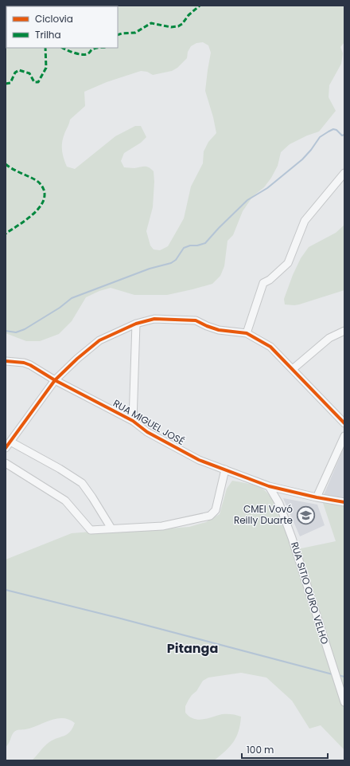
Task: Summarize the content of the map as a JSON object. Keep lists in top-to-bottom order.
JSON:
{
  "streets": {
    "street": ["RUA MIGUEL JOSÉ", "RUA SITIO OURO VELHO"]
  },
  "crossings": [
    ["RUA MIGUEL JOSÉ", "RUA SITIO OURO VELHO"]
  ],
  "districts": ["Pitanga"],
  "places": {
    "school or university": ["CMEI Vovó Reilly Duarte"]
  },
  "legend": ["Ciclovia", "Trilha"],
  "scale_bar": "100 m"
}
